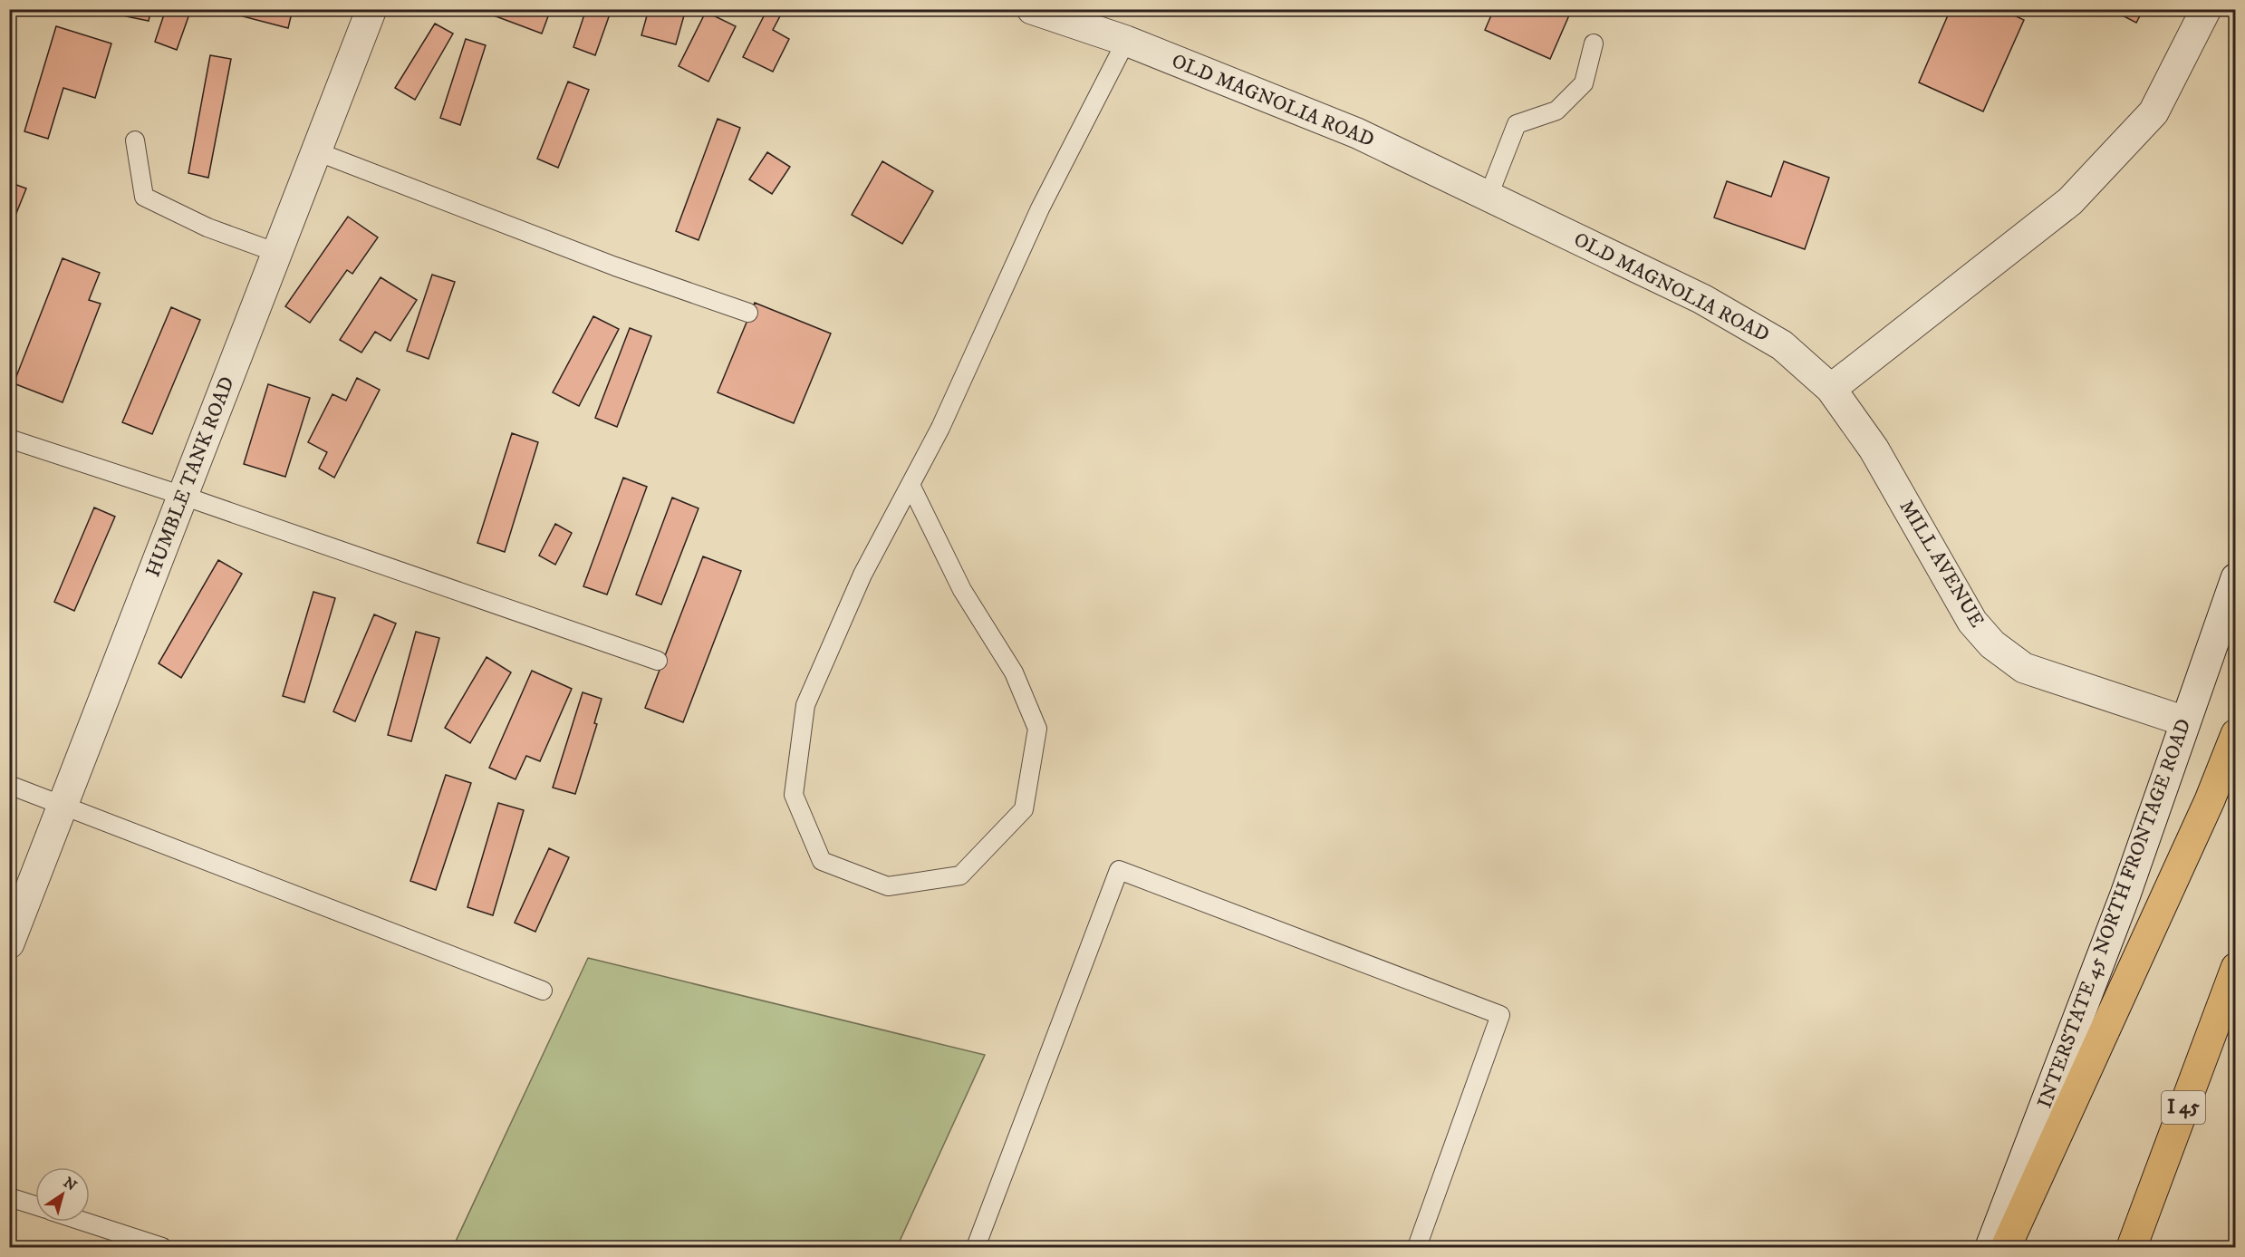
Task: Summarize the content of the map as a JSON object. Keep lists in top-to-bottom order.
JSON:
{
  "streets": {
    "highway": ["I 45"],
    "street": [
      "OLD MAGNOLIA ROAD",
      "HUMBLE TANK ROAD",
      "MILL AVENUE",
      "INTERSTATE 45 NORTH FRONTAGE ROAD"
    ]
  },
  "crossings": [
    ["OLD MAGNOLIA ROAD", "MILL AVENUE"],
    ["MILL AVENUE", "INTERSTATE 45 NORTH FRONTAGE ROAD"]
  ],
  "north": "top right"
}
